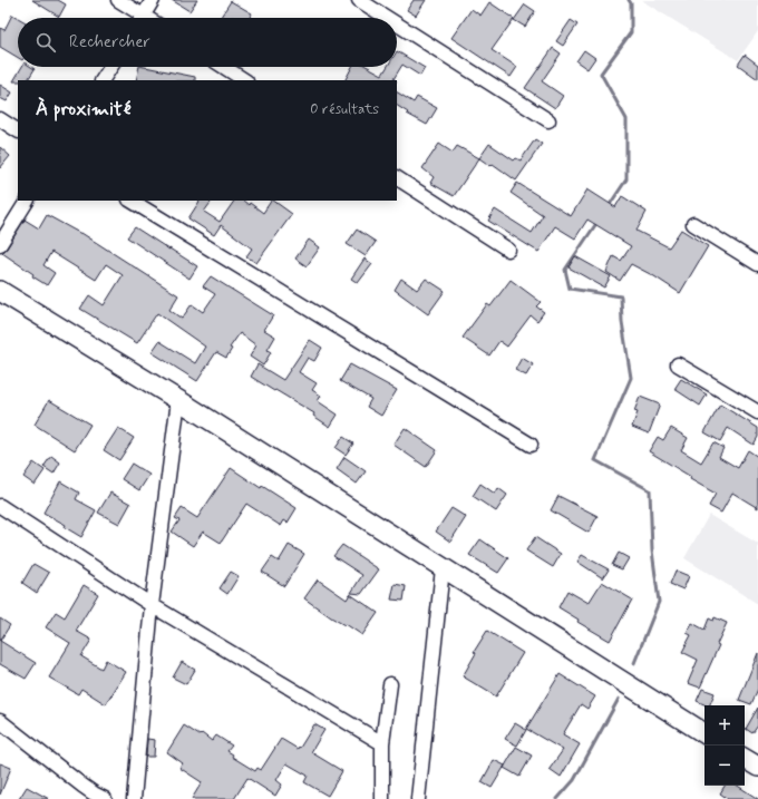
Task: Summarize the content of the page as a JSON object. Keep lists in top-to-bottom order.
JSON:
{
  "page": {
    "search": "Rechercher",
    "heading": ["À proximité", "0 résultats"],
    "map_buttons": ["+", "−"]
  }
}
